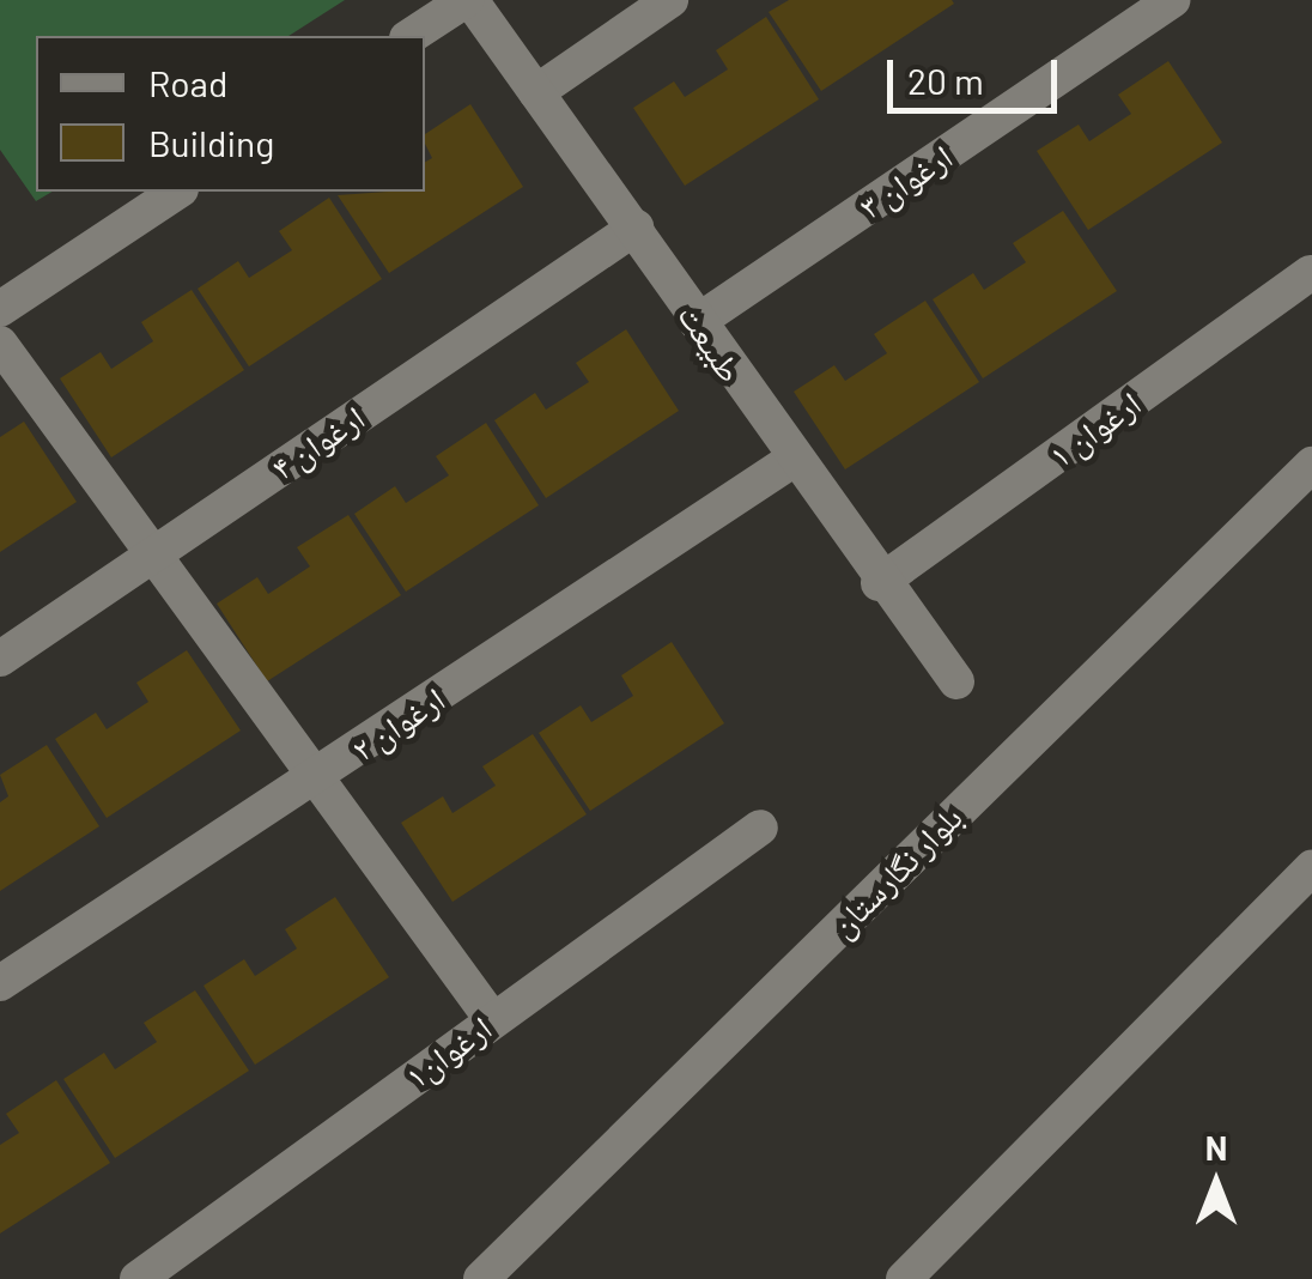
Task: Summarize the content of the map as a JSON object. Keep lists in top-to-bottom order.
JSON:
{
  "streets": {
    "street": [
      "ارغوان ۳",
      "طبیعت",
      "ارغوان ۱",
      "ارغوان ۴",
      "ارغوان ۲",
      "بلوار نگارستان",
      "ارغوان۱"
    ]
  },
  "crossings": [
    ["ارغوان ۳", "طبیعت"],
    ["طبیعت", "ارغوان ۱"],
    ["طبیعت", "ارغوان ۴"],
    ["طبیعت", "ارغوان ۲"]
  ],
  "legend": ["Road", "Building"],
  "scale_bar": "20 m",
  "north": "top"
}
